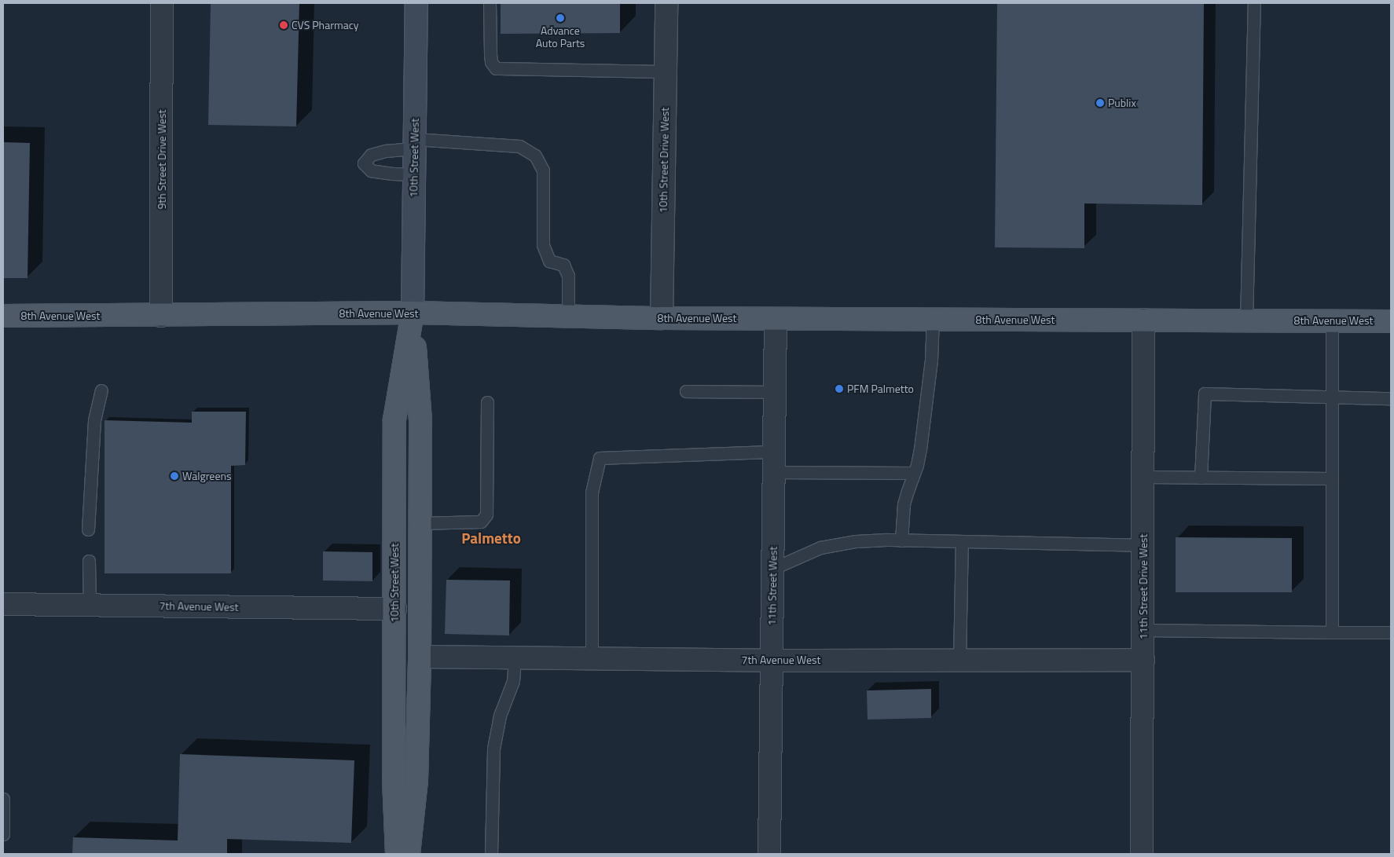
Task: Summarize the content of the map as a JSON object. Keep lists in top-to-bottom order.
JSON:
{
  "streets": {
    "main road": ["10th Street West", "8th Avenue West"],
    "street": [
      "9th Street Drive West",
      "10th Street Drive West",
      "11th Street West",
      "11th Street Drive West",
      "7th Avenue West"
    ]
  },
  "crossings": [
    ["10th Street West", "8th Avenue West"],
    ["10th Street West", "7th Avenue West"],
    ["9th Street Drive West", "8th Avenue West"],
    ["10th Street Drive West", "8th Avenue West"],
    ["8th Avenue West", "11th Street West"],
    ["8th Avenue West", "11th Street Drive West"],
    ["11th Street West", "7th Avenue West"],
    ["11th Street Drive West", "7th Avenue West"]
  ],
  "districts": ["Palmetto"],
  "places": [
    "Advance Auto Parts",
    "CVS Pharmacy",
    "Publix",
    "PFM Palmetto",
    "Walgreens"
  ]
}
